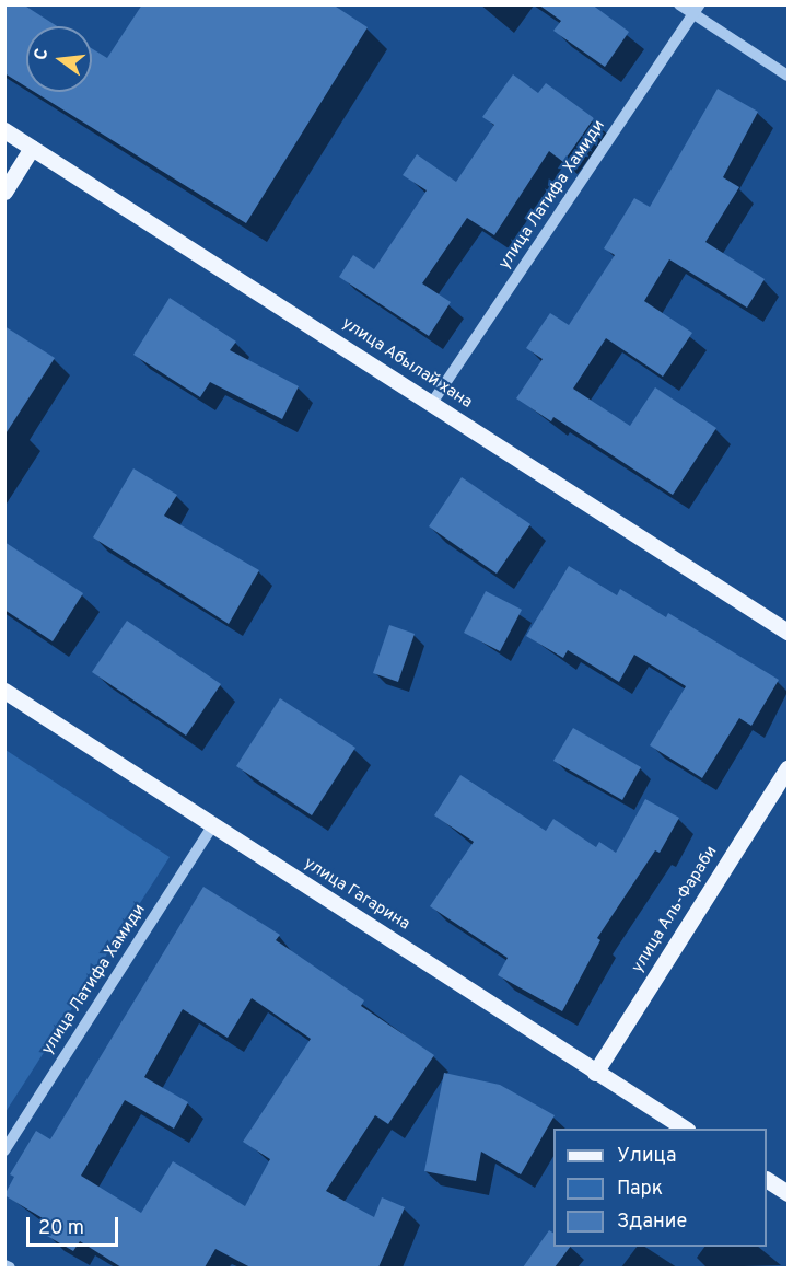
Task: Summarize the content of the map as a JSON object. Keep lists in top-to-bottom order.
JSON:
{
  "streets": {
    "main road": ["улица Абылай хана", "улица Гагарина", "улица Аль-Фараби"],
    "street": ["улица Латифа Хамиди"]
  },
  "crossings": [
    ["улица Латифа Хамиди", "улица Абылай хана"],
    ["улица Латифа Хамиди", "улица Гагарина"],
    ["улица Гагарина", "улица Аль-Фараби"]
  ],
  "legend": ["Улица", "Парк", "Здание"],
  "scale_bar": "20 m",
  "north": "left"
}
